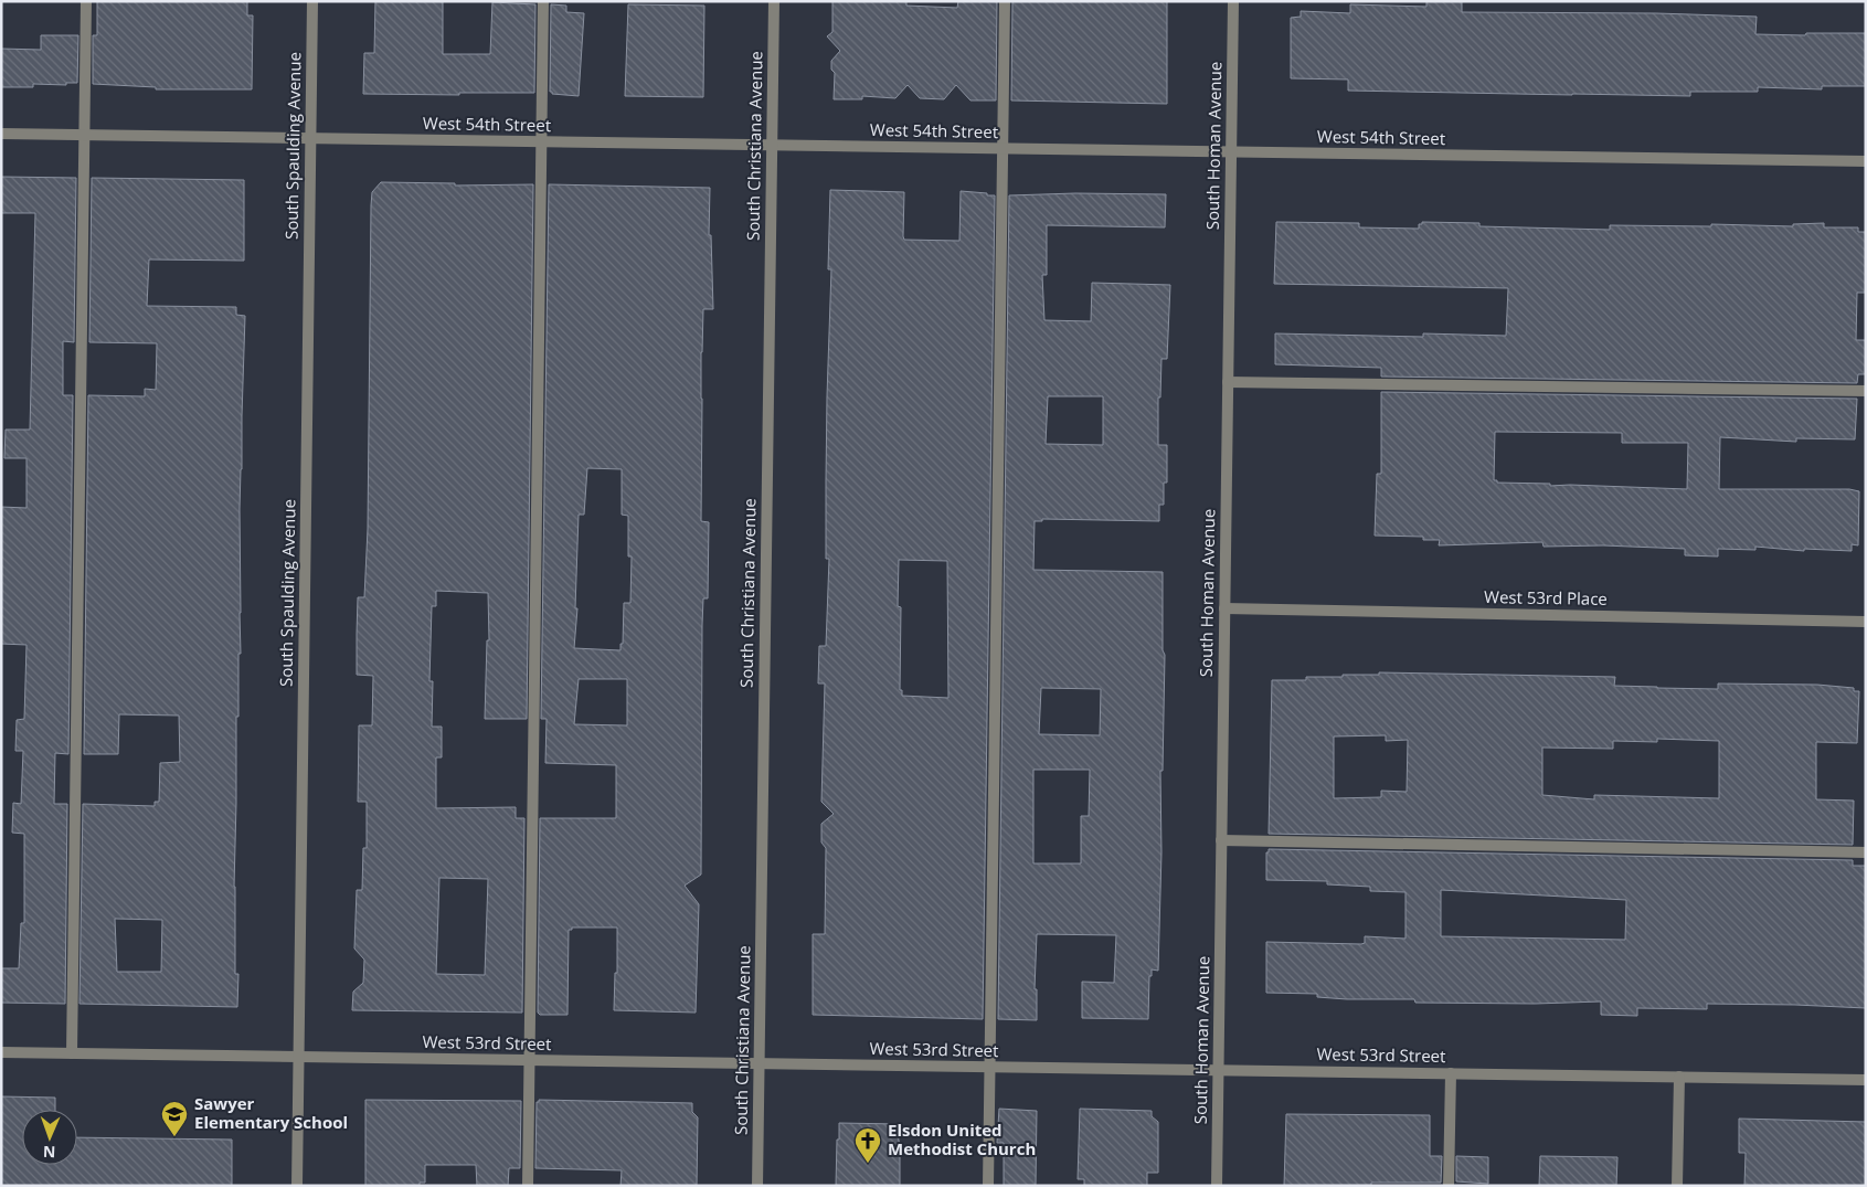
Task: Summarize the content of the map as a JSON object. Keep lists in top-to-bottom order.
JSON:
{
  "streets": {
    "street": [
      "West 54th Street",
      "South Spaulding Avenue",
      "South Christiana Avenue",
      "South Homan Avenue",
      "West 53rd Place",
      "West 53rd Street"
    ]
  },
  "crossings": [
    ["West 54th Street", "South Spaulding Avenue"],
    ["West 54th Street", "South Christiana Avenue"],
    ["West 54th Street", "South Homan Avenue"],
    ["South Spaulding Avenue", "West 53rd Street"],
    ["South Christiana Avenue", "West 53rd Street"],
    ["South Homan Avenue", "West 53rd Place"],
    ["South Homan Avenue", "West 53rd Street"]
  ],
  "places": {
    "school or university": ["Sawyer Elementary School"],
    "church": ["Elsdon United Methodist Church"]
  },
  "north": "bottom"
}
